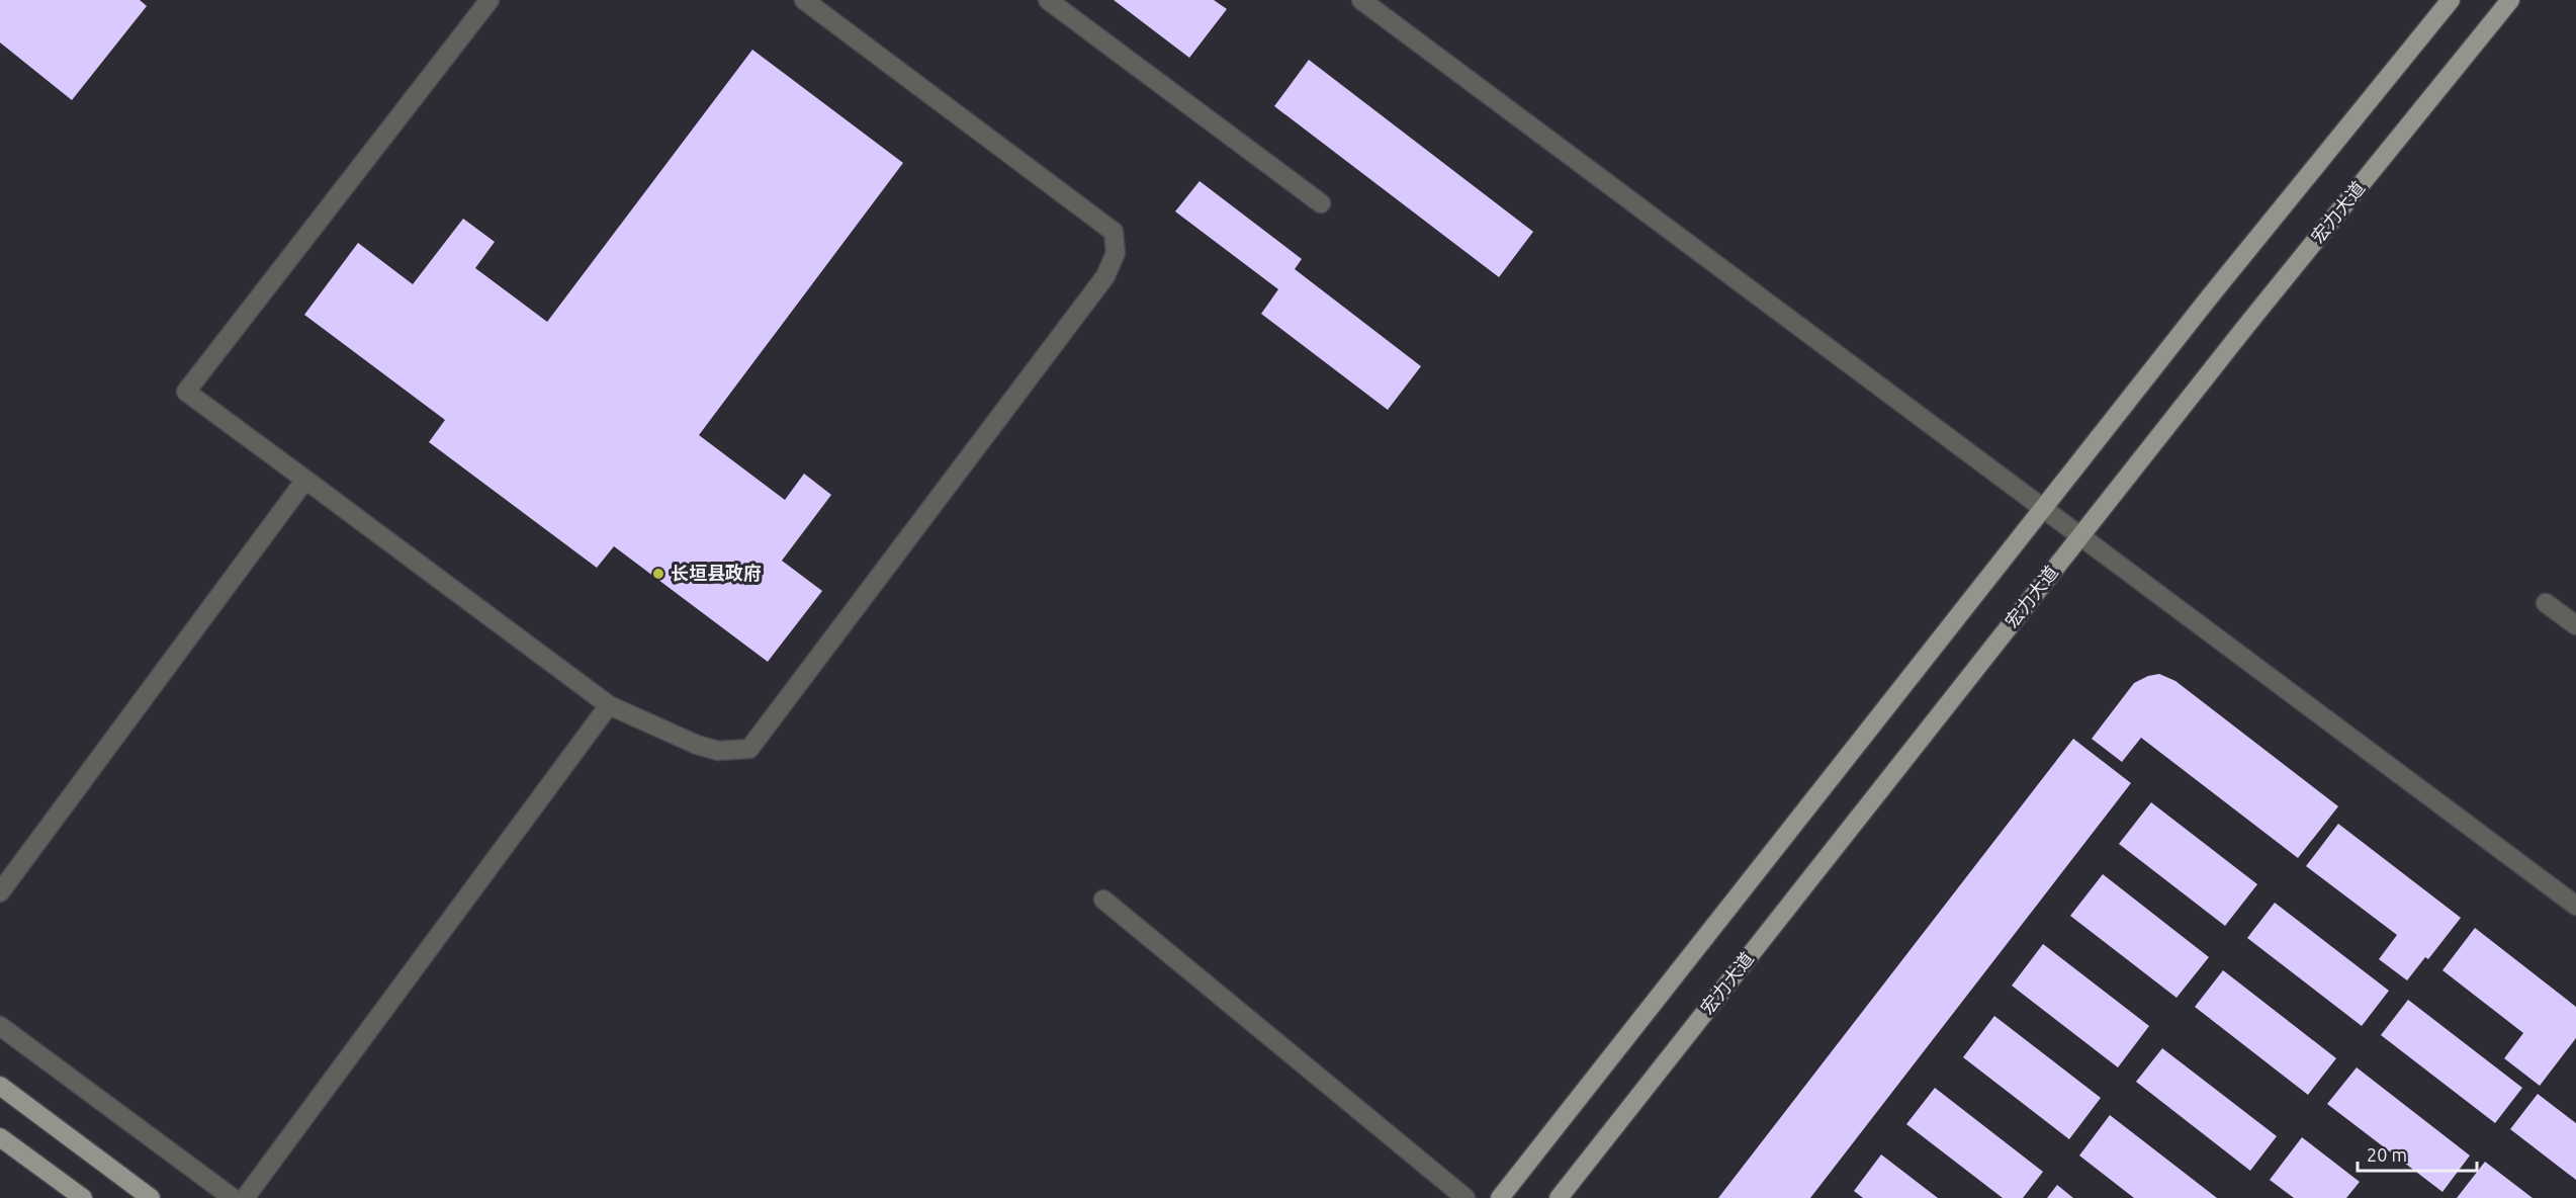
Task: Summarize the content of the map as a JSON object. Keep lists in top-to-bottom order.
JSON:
{
  "streets": {
    "main road": ["宏力大道"]
  },
  "places": ["长垣县政府"],
  "scale_bar": "20 m"
}
